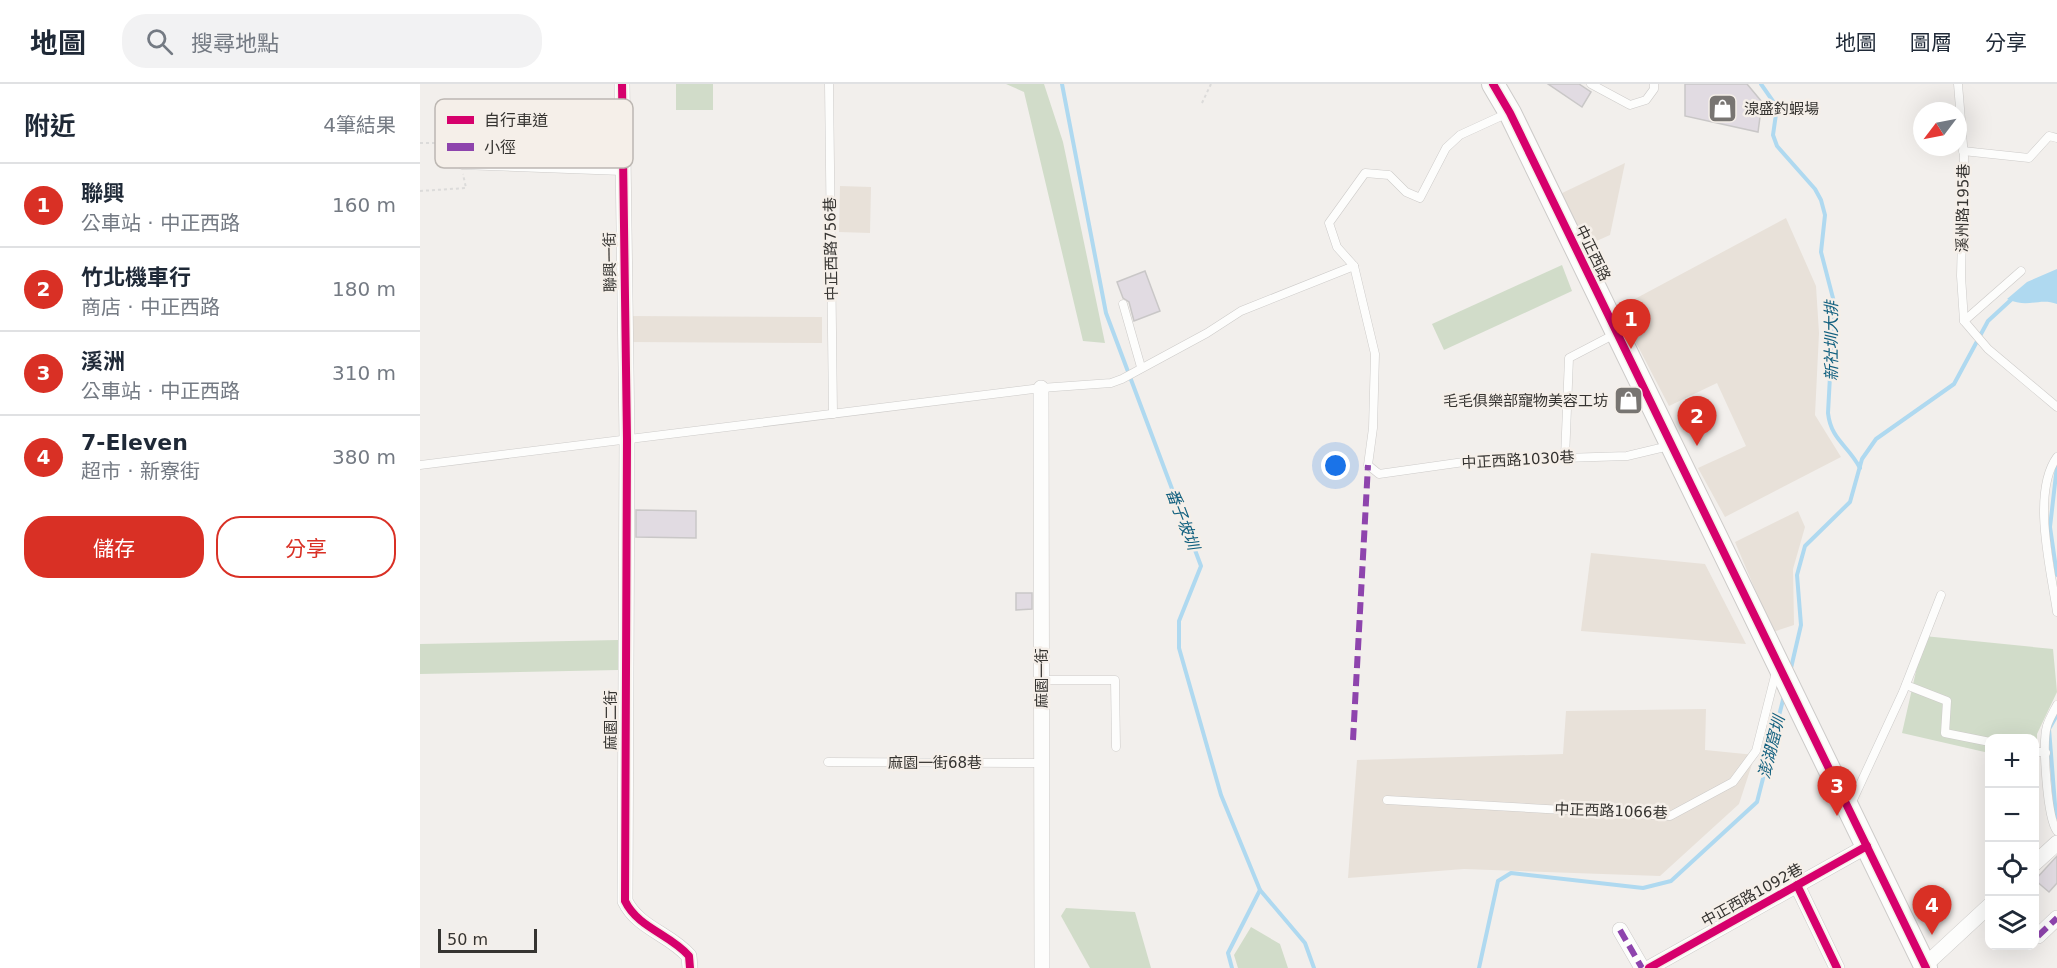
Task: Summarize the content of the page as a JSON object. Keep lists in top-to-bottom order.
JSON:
{
  "streets": {
    "main road": ["中正西路"],
    "street": [
      "聯興一街",
      "麻園一街",
      "麻園二街",
      "中正西路1092巷"
    ],
    "lane": [
      "溪州路195巷",
      "中正西路756巷",
      "中正西路1030巷",
      "麻園一街68巷",
      "中正西路1066巷"
    ]
  },
  "crossings": [
    ["中正西路", "中正西路1030巷"],
    ["中正西路", "中正西路1066巷"],
    ["聯興一街", "麻園二街"],
    ["麻園一街", "麻園一街68巷"]
  ],
  "water": ["新社圳大排", "番子坡圳", "澎湖窟圳"],
  "places": {
    "shop": ["湶盛釣蝦場", "毛毛俱樂部寵物美容工坊"]
  },
  "legend": ["自行車道", "小徑"],
  "scale_bar": "50 m",
  "north": "bottom left",
  "page": {
    "header": "地圖",
    "search": "搜尋地點",
    "nav": ["地圖", "圖層", "分享"],
    "heading": ["附近", "4筆結果"],
    "list": [
      {
        "mark": "1",
        "name": "聯興",
        "note": "公車站 · 中正西路",
        "value": "160 m"
      },
      {
        "mark": "2",
        "name": "竹北機車行",
        "note": "商店 · 中正西路",
        "value": "180 m"
      },
      {
        "mark": "3",
        "name": "溪洲",
        "note": "公車站 · 中正西路",
        "value": "310 m"
      },
      {
        "mark": "4",
        "name": "7-Eleven",
        "note": "超市 · 新寮街",
        "value": "380 m"
      }
    ],
    "pins": [
      "1",
      "2",
      "3",
      "4"
    ],
    "buttons": ["儲存", "分享"],
    "map_buttons": ["+", "−"],
    "scale": "50 m"
  }
}
